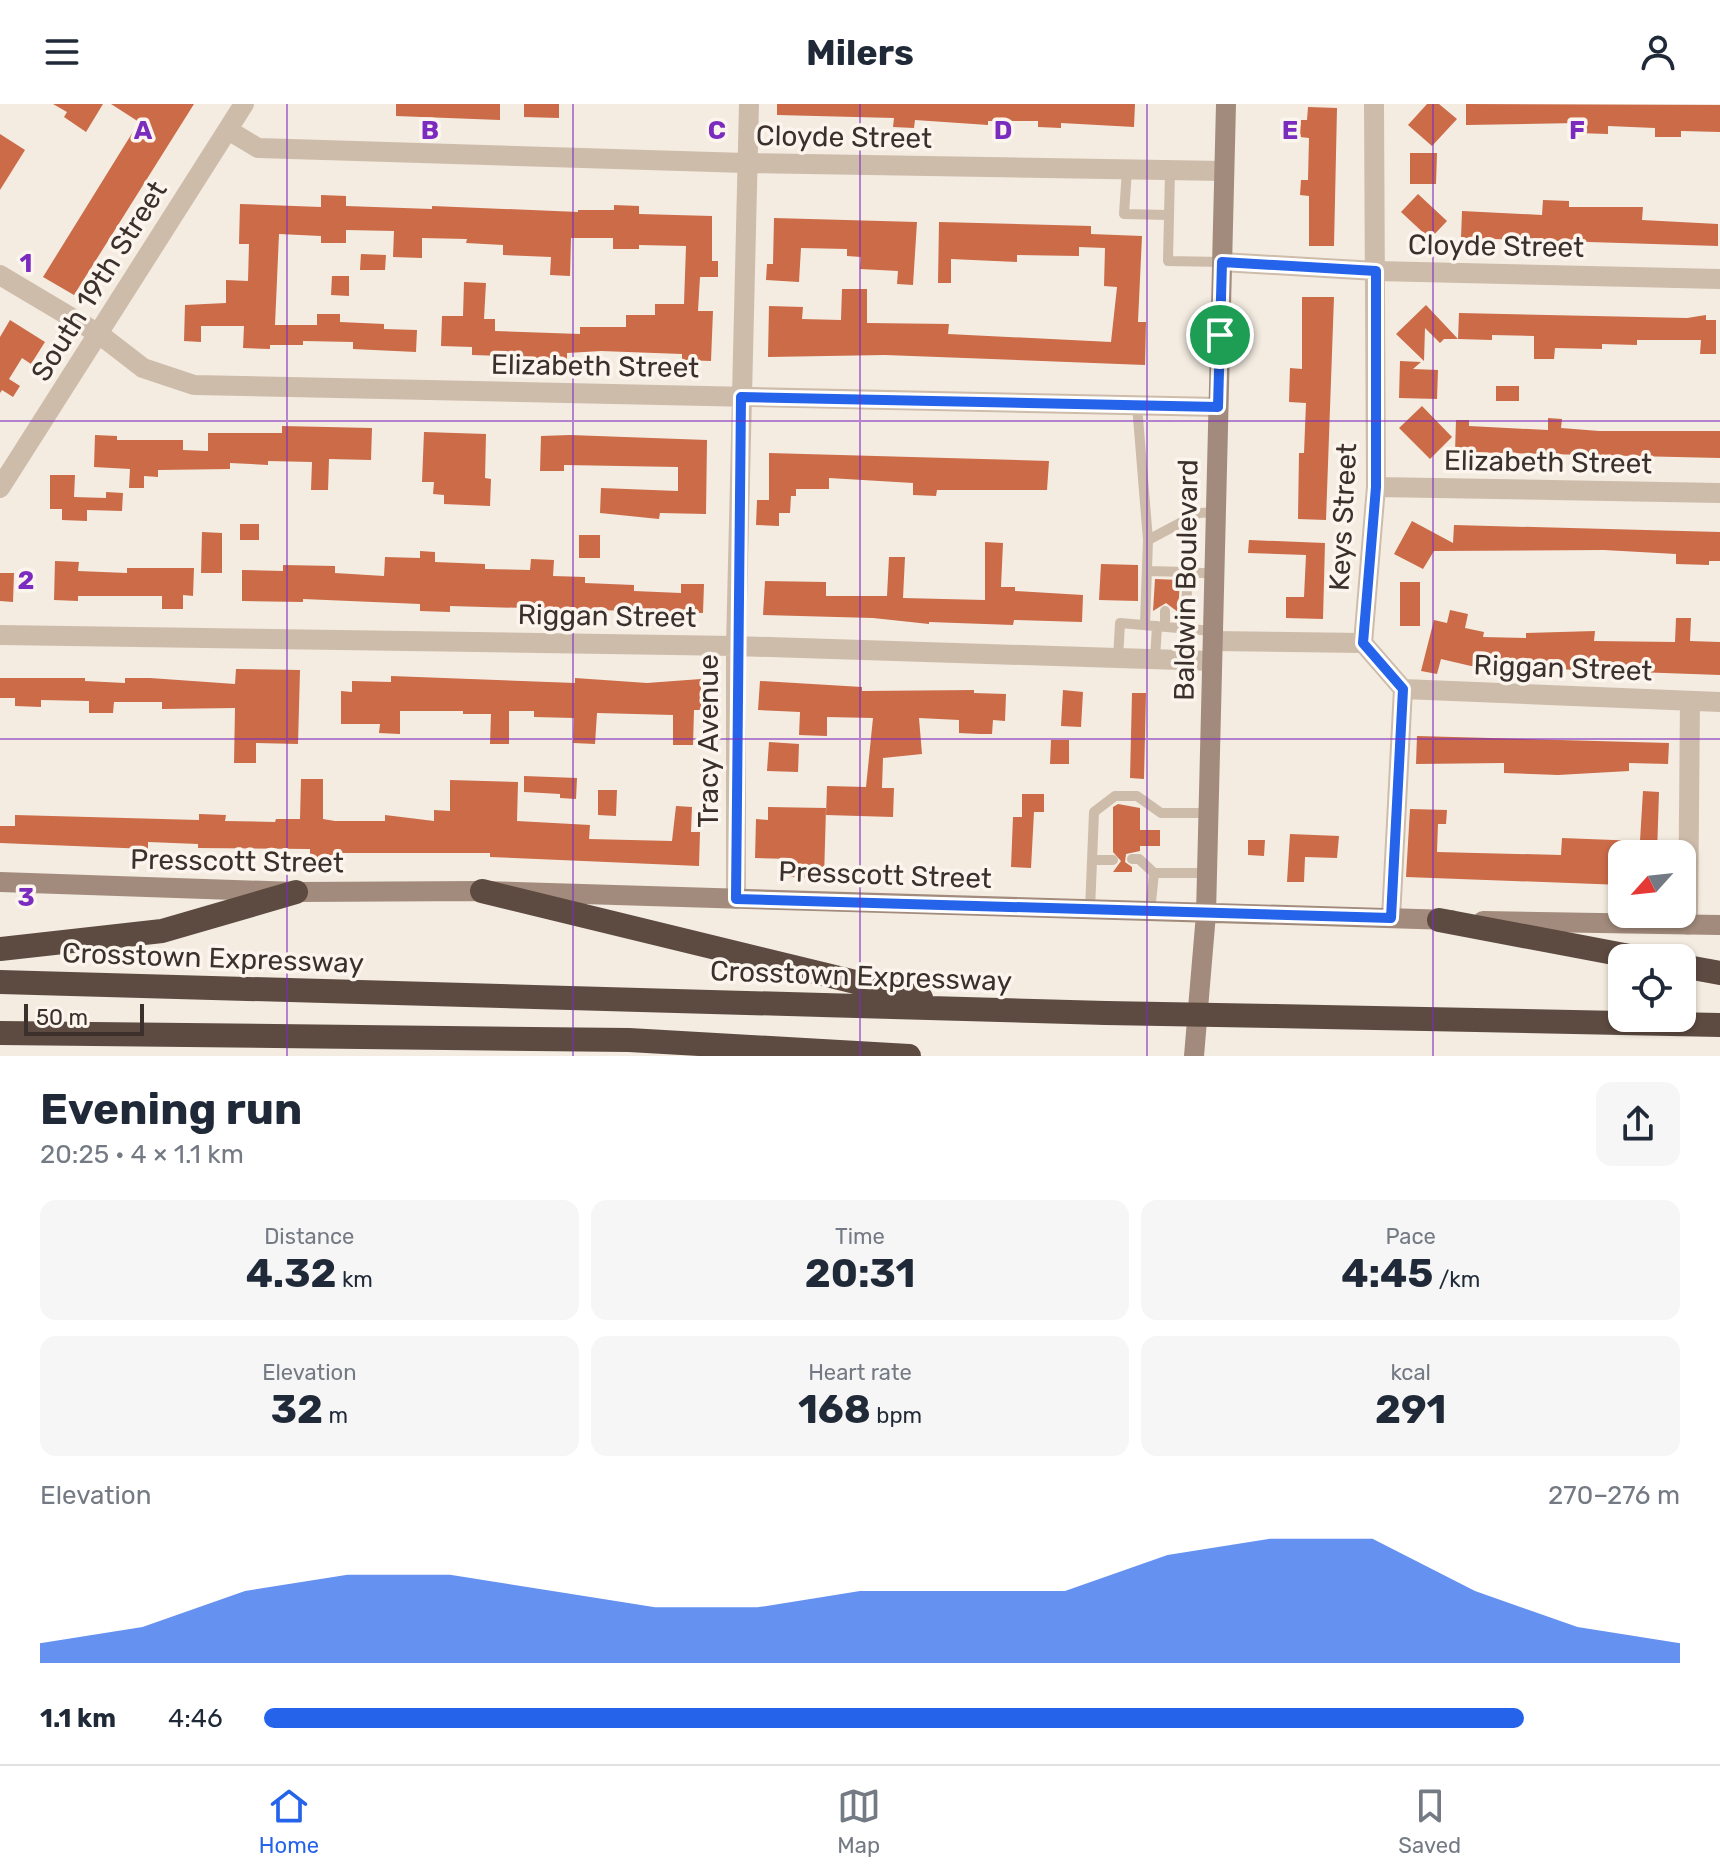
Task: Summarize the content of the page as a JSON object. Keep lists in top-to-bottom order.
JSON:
{
  "streets": {
    "highway": ["Crosstown Expressway"],
    "main road": ["Baldwin Boulevard", "Presscott Street"],
    "street": [
      "Cloyde Street",
      "South 19th Street",
      "Elizabeth Street",
      "Keys Street",
      "Riggan Street",
      "Tracy Avenue"
    ]
  },
  "crossings": [
    ["Cloyde Street", "South 19th Street"],
    ["Cloyde Street", "Keys Street"],
    ["Cloyde Street", "Baldwin Boulevard"],
    ["Cloyde Street", "Tracy Avenue"],
    ["South 19th Street", "Elizabeth Street"],
    ["Elizabeth Street", "Keys Street"],
    ["Elizabeth Street", "Baldwin Boulevard"],
    ["Elizabeth Street", "Tracy Avenue"],
    ["Keys Street", "Riggan Street"],
    ["Baldwin Boulevard", "Riggan Street"],
    ["Baldwin Boulevard", "Presscott Street"],
    ["Riggan Street", "Tracy Avenue"],
    ["Tracy Avenue", "Presscott Street"]
  ],
  "scale_bar": "50 m",
  "north": "bottom left",
  "page": {
    "header": "Milers",
    "scale": "50 m",
    "heading": ["Evening run", "20:25 · 4 × 1.1 km"],
    "stats": [
      ["Distance", "4.32 km"],
      ["Time", "20:31"],
      ["Pace", "4:45 /km"],
      ["Elevation", "32 m"],
      ["Heart rate", "168 bpm"],
      ["kcal", "291"]
    ],
    "chart": ["Elevation", "270–276 m"],
    "list": [
      {
        "name": "1.1 km",
        "note": "4:46"
      }
    ],
    "tabs": ["Home", "Map", "Saved"]
  },
  "grid": {
    "columns": [
      "A",
      "B",
      "C",
      "D",
      "E",
      "F"
    ],
    "rows": ["1", "2", "3"]
  }
}
